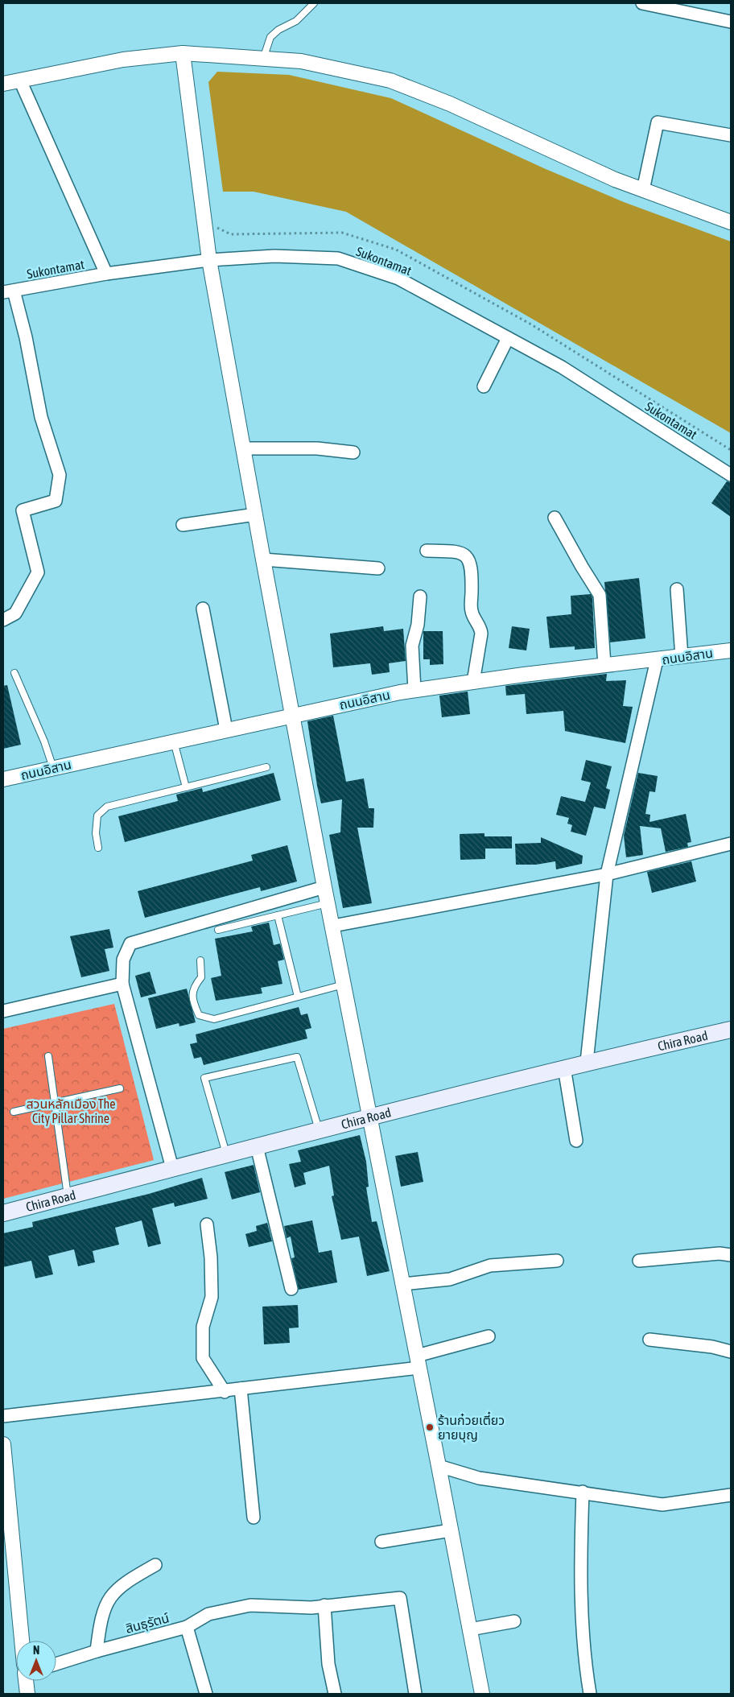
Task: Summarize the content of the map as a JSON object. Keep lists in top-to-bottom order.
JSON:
{
  "streets": {
    "main road": ["Chira Road"],
    "street": ["Sukontamat", "ถนนอิสาน", "สินธุรัตน์"]
  },
  "parks": ["สวนหลักเมือง The City Pillar Shrine"],
  "places": ["ร้านก๋วยเตี๋ยว ยายบุญ"],
  "north": "top"
}
